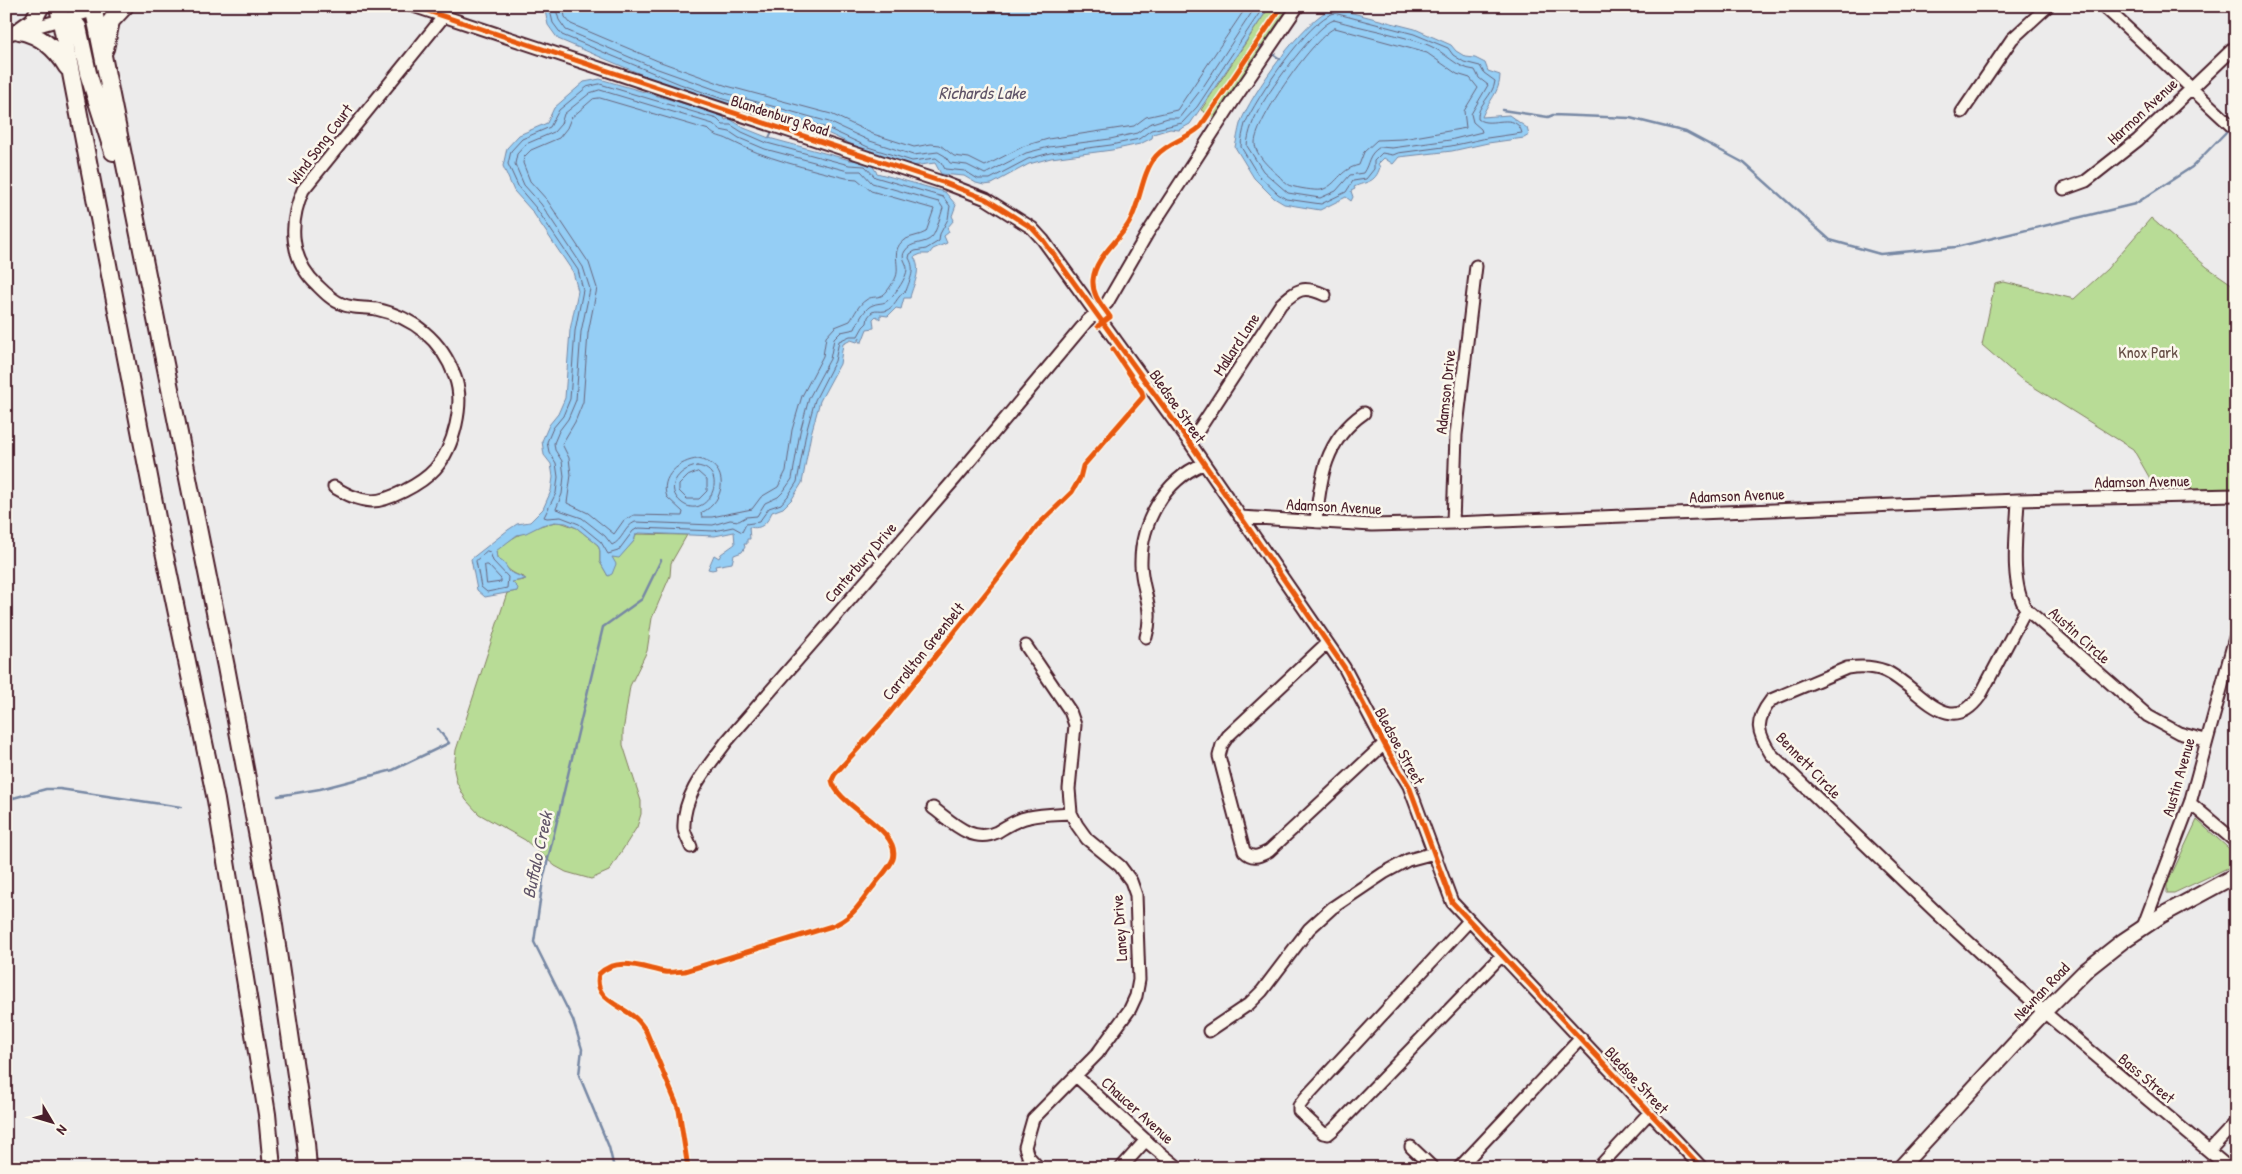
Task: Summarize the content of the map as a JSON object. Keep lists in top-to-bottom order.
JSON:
{
  "streets": {
    "main road": ["Newnan Road"],
    "street": [
      "Harmon Avenue",
      "Blandenburg Road",
      "Wind Song Court",
      "Mallard Lane",
      "Adamson Drive",
      "Bledsoe Street",
      "Adamson Avenue",
      "Canterbury Drive",
      "Austin Circle",
      "Bennett Circle",
      "Austin Avenue",
      "Laney Drive",
      "Bass Street",
      "Chaucer Avenue"
    ],
    "cycle path": ["Carrollton Greenbelt"]
  },
  "crossings": [
    ["Blandenburg Road", "Wind Song Court"],
    ["Blandenburg Road", "Bledsoe Street"],
    ["Blandenburg Road", "Canterbury Drive"],
    ["Mallard Lane", "Bledsoe Street"],
    ["Adamson Drive", "Adamson Avenue"],
    ["Bledsoe Street", "Adamson Avenue"],
    ["Bledsoe Street", "Canterbury Drive"],
    ["Adamson Avenue", "Austin Circle"],
    ["Austin Circle", "Bennett Circle"],
    ["Austin Circle", "Austin Avenue"],
    ["Bennett Circle", "Newnan Road"],
    ["Bennett Circle", "Bass Street"],
    ["Austin Avenue", "Newnan Road"],
    ["Laney Drive", "Chaucer Avenue"],
    ["Newnan Road", "Bass Street"]
  ],
  "water": ["Richards Lake", "Buffalo Creek"],
  "parks": ["Knox Park"],
  "north": "bottom right"
}
